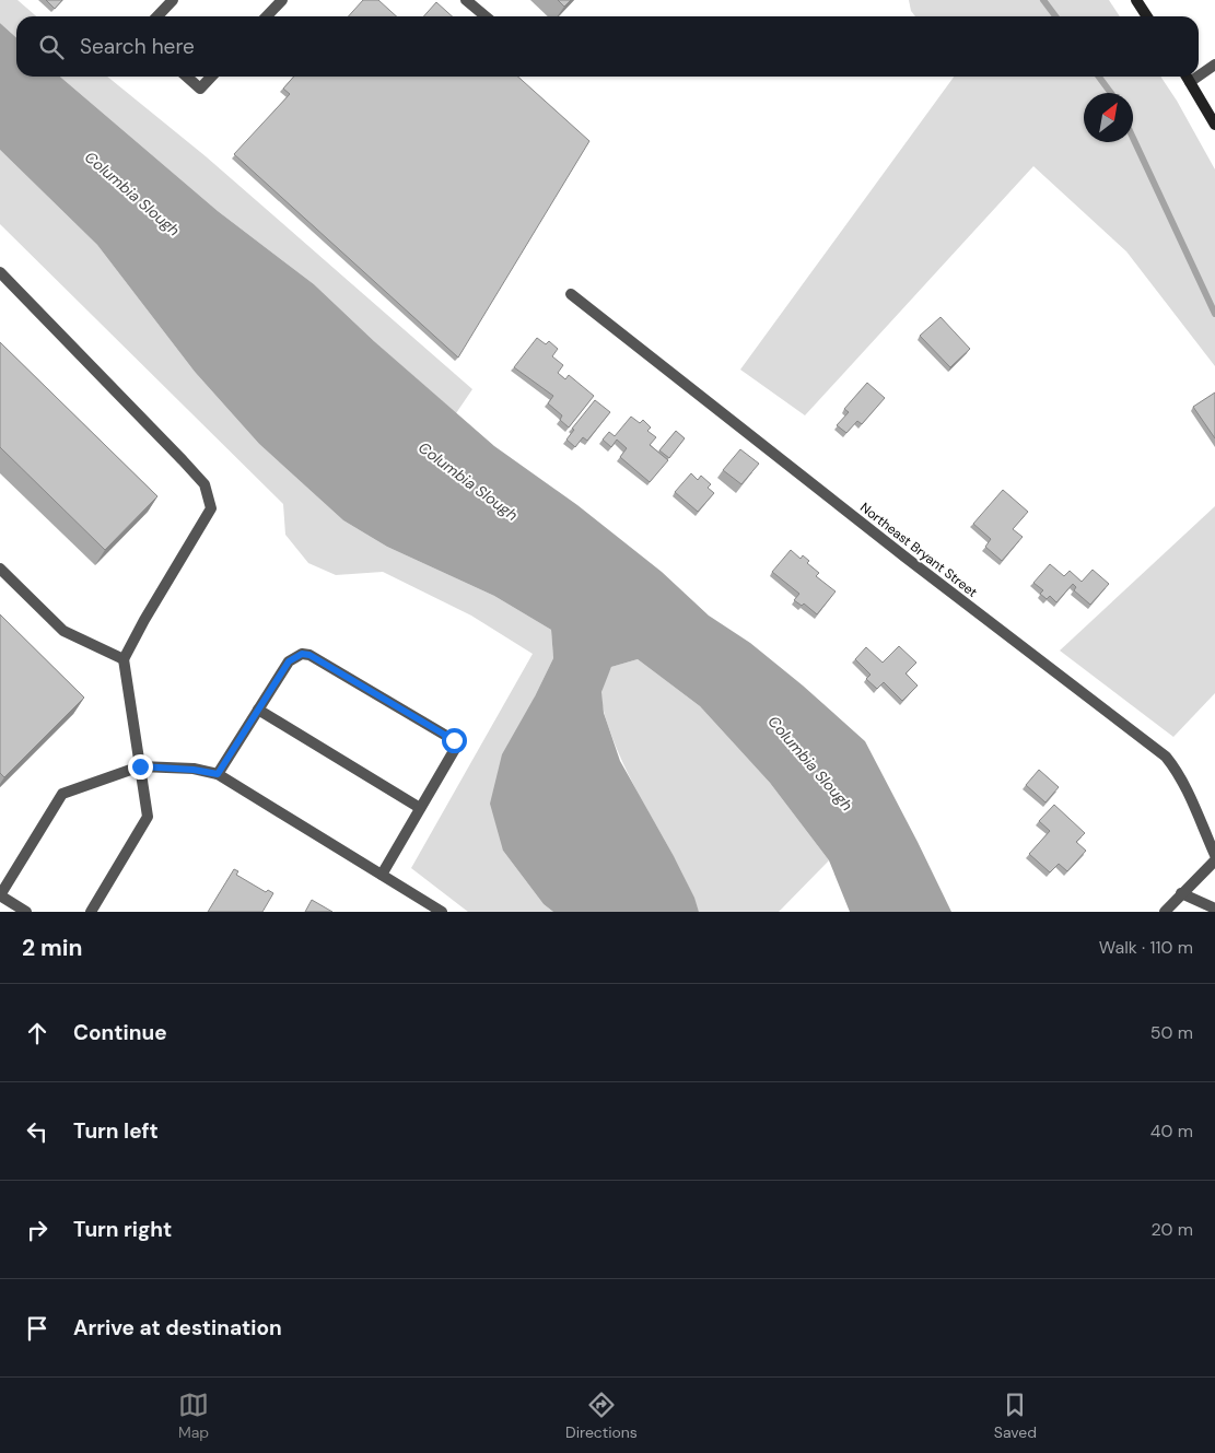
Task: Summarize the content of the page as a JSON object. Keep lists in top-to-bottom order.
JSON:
{
  "streets": {
    "street": ["Northeast Bryant Street"]
  },
  "water": ["Columbia Slough"],
  "north": "top right",
  "page": {
    "search": "Search here",
    "heading": ["2 min", "Walk · 110 m"],
    "list": [
      ["Continue", "50 m"],
      ["Turn left", "40 m"],
      ["Turn right", "20 m"],
      "Arrive at destination"
    ],
    "nav": ["Map", "Directions", "Saved"]
  }
}
